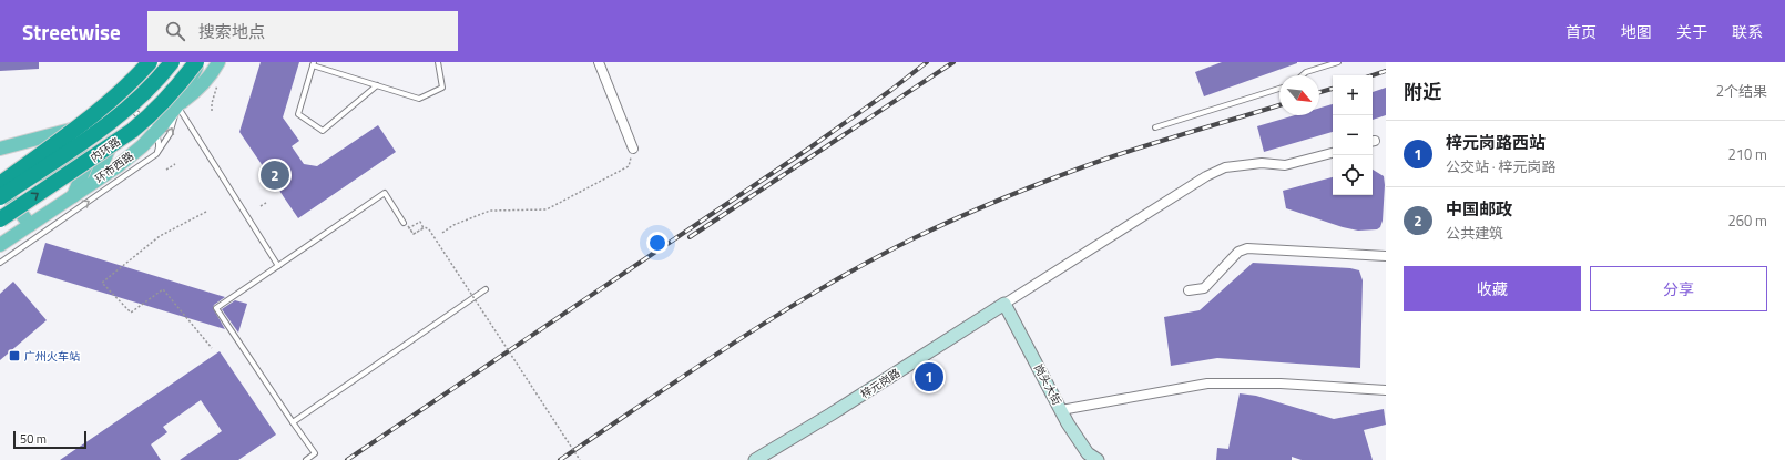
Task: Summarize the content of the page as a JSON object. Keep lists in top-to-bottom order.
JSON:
{
  "streets": {
    "highway": ["内环路"],
    "main road": ["环市西路"],
    "street": ["梓元岗路", "岗头大街"]
  },
  "crossings": [
    ["内环路", "环市西路"],
    ["梓元岗路", "岗头大街"]
  ],
  "places": {
    "transit": ["广州火车站"]
  },
  "scale_bar": "50 m",
  "north": "bottom right",
  "page": {
    "header": "Streetwise",
    "search": "搜索地点",
    "nav": [
      "首页",
      "地图",
      "关于",
      "联系"
    ],
    "heading": ["附近", "2个结果"],
    "map_buttons": ["+", "−"],
    "list": [
      {
        "mark": "1",
        "name": "梓元岗路西站",
        "note": "公交站 · 梓元岗路",
        "value": "210 m"
      },
      {
        "mark": "2",
        "name": "中国邮政",
        "note": "公共建筑",
        "value": "260 m"
      }
    ],
    "pins": ["2", "1"],
    "buttons": ["收藏", "分享"],
    "scale": "50 m"
  }
}
